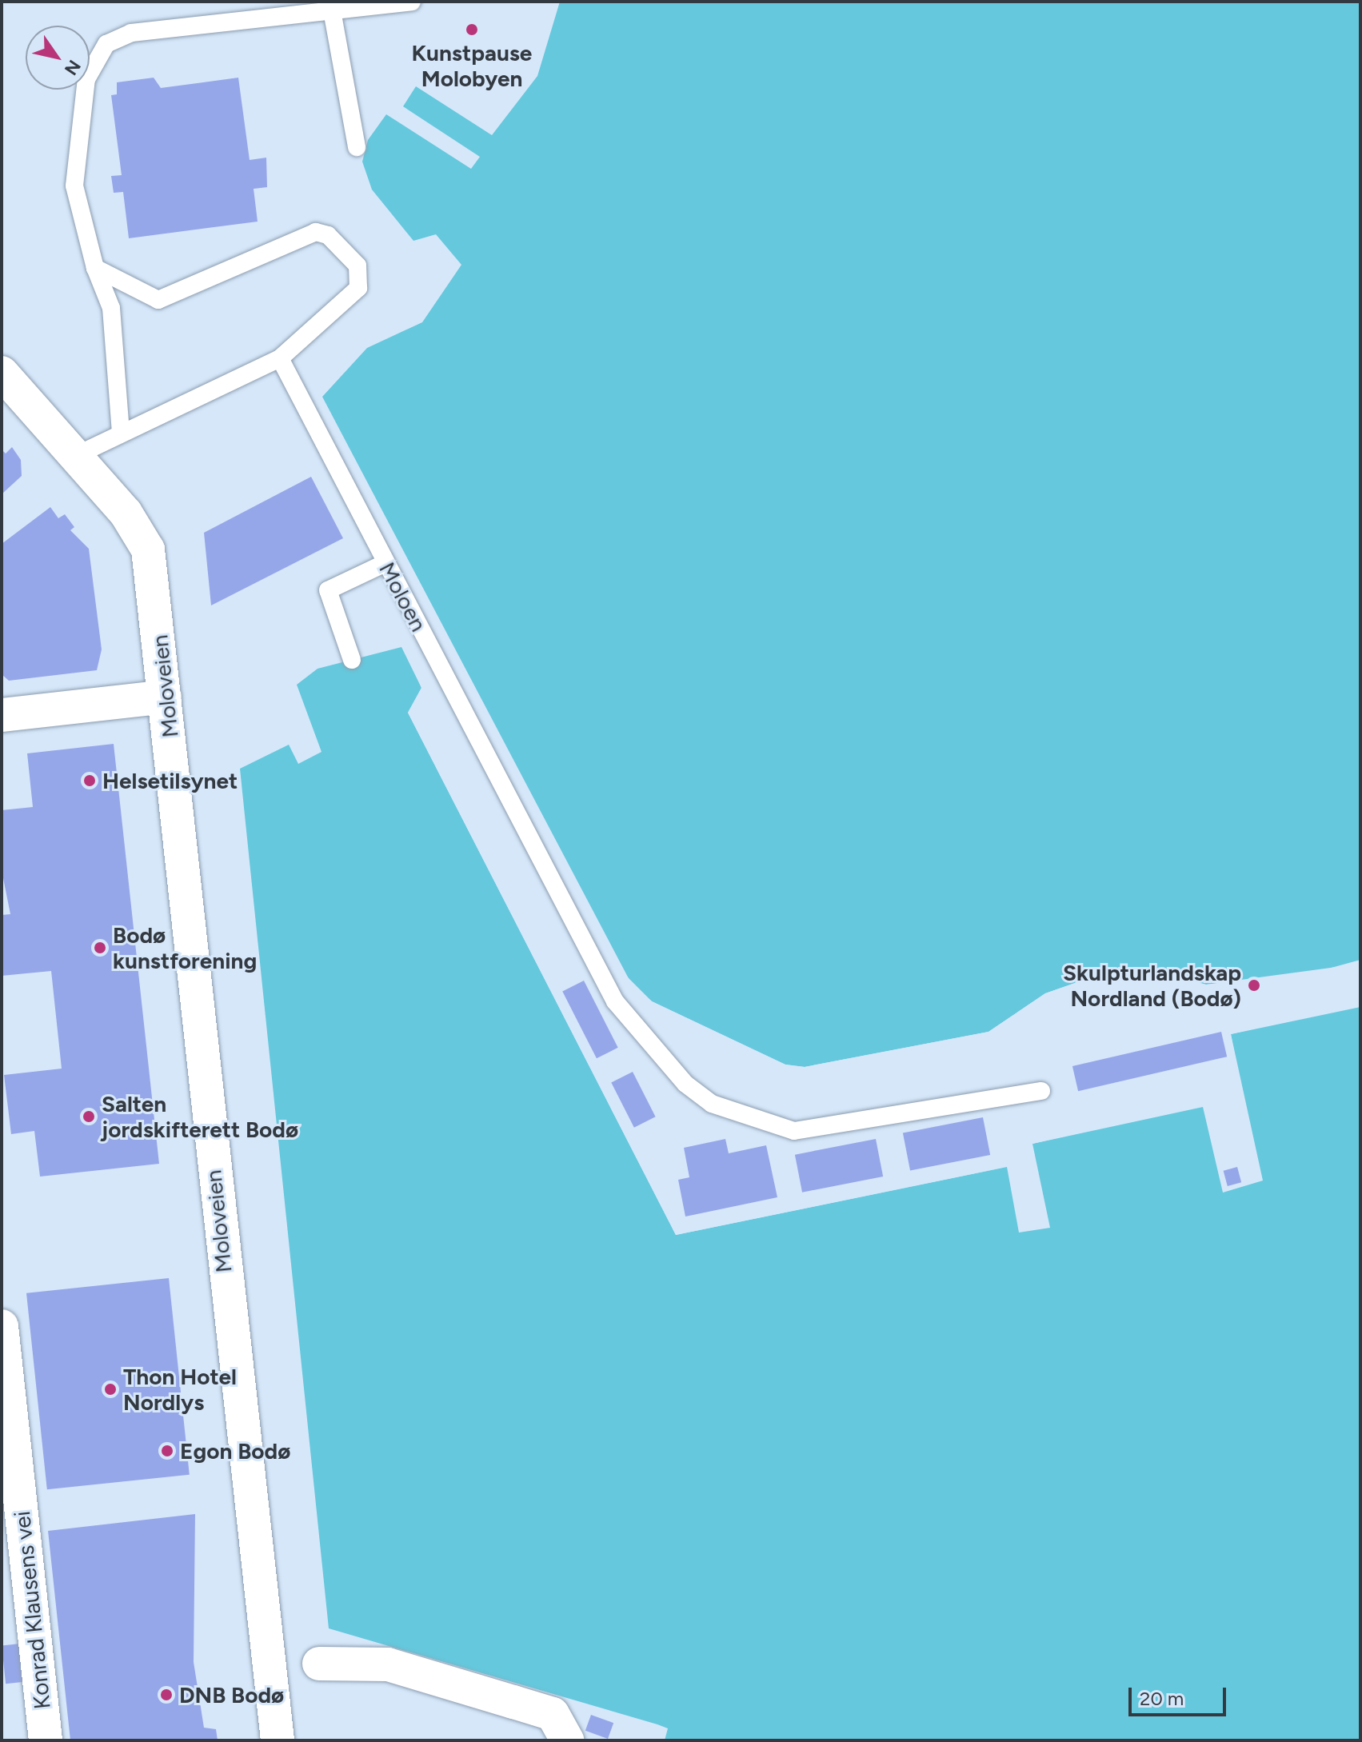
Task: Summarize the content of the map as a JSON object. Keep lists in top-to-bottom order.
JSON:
{
  "streets": {
    "street": ["Moloveien", "Konrad Klausens vei"],
    "lane": ["Moloen"]
  },
  "places": [
    "Kunstpause Molobyen",
    "Helsetilsynet",
    "Bodø kunstforening",
    "Skulpturlandskap Nordland (Bodø)",
    "Salten jordskifterett Bodø",
    "Thon Hotel Nordlys",
    "Egon Bodø",
    "DNB Bodø"
  ],
  "scale_bar": "20 m",
  "north": "bottom right"
}
